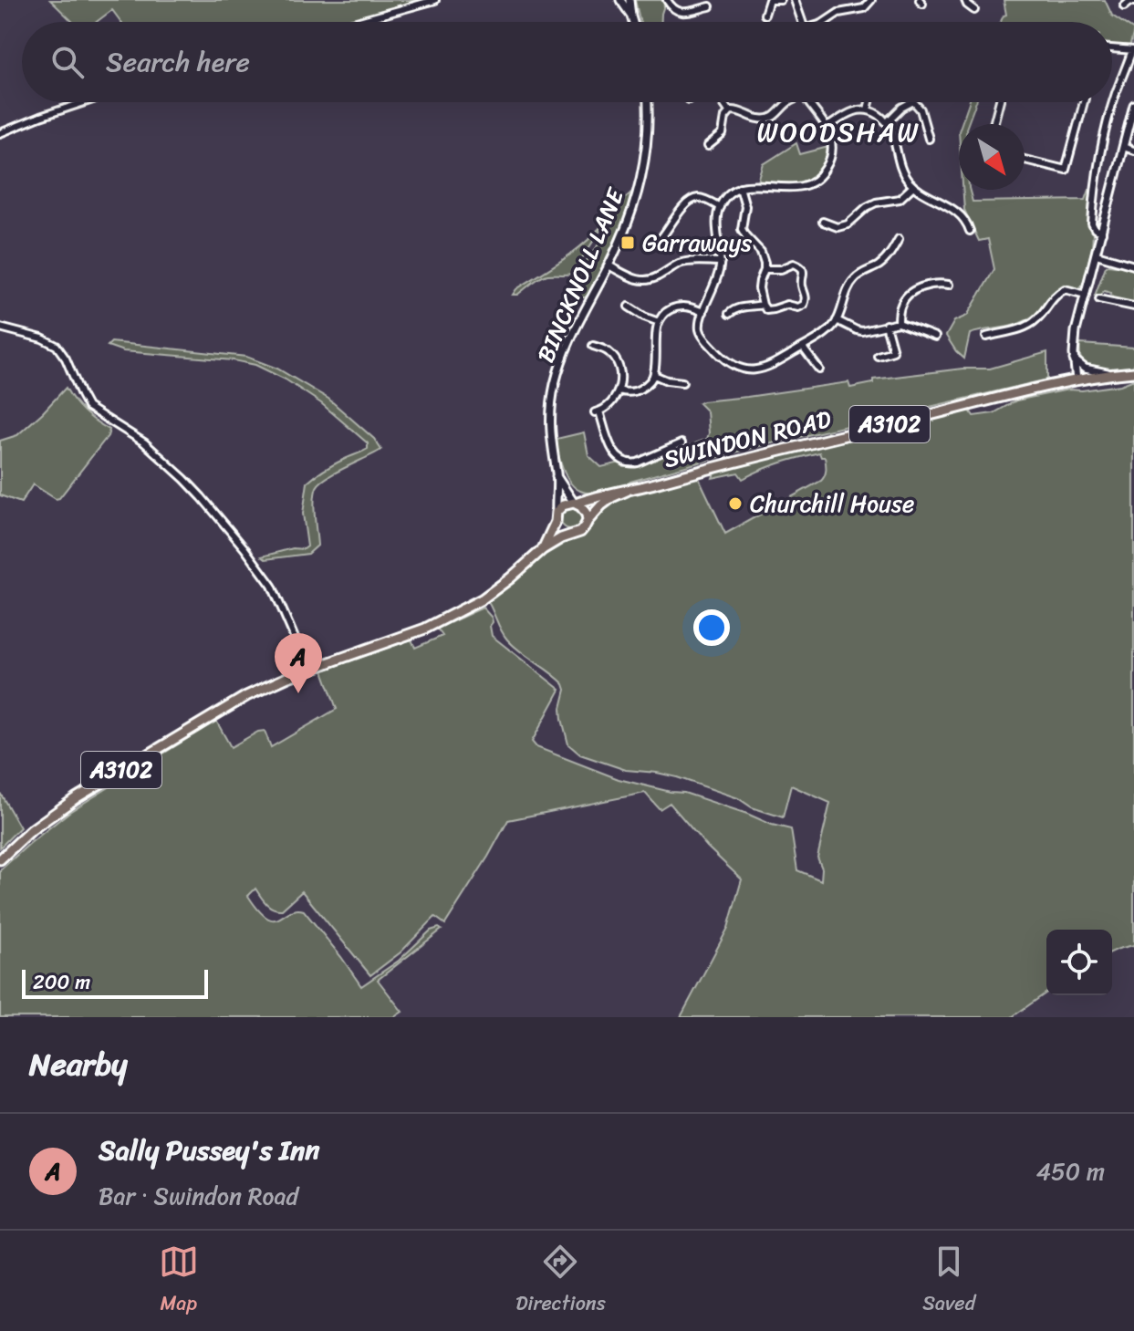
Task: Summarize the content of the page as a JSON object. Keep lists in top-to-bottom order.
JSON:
{
  "streets": {
    "main road": ["A3102", "SWINDON ROAD"],
    "street": ["BINCKNOLL LANE"]
  },
  "crossings": [
    ["BINCKNOLL LANE", "A3102"],
    ["BINCKNOLL LANE", "SWINDON ROAD"],
    ["A3102", "SWINDON ROAD"]
  ],
  "districts": ["WOODSHAW"],
  "places": {
    "transit": ["Garraways"],
    "other": ["Churchill House"]
  },
  "scale_bar": "200 m",
  "north": "bottom right",
  "page": {
    "search": "Search here",
    "pins": "A",
    "scale": "200 m",
    "heading": "Nearby",
    "list": [
      {
        "mark": "A",
        "name": "Sally Pussey's Inn",
        "note": "Bar · Swindon Road",
        "value": "450 m"
      }
    ],
    "nav": ["Map", "Directions", "Saved"]
  }
}
